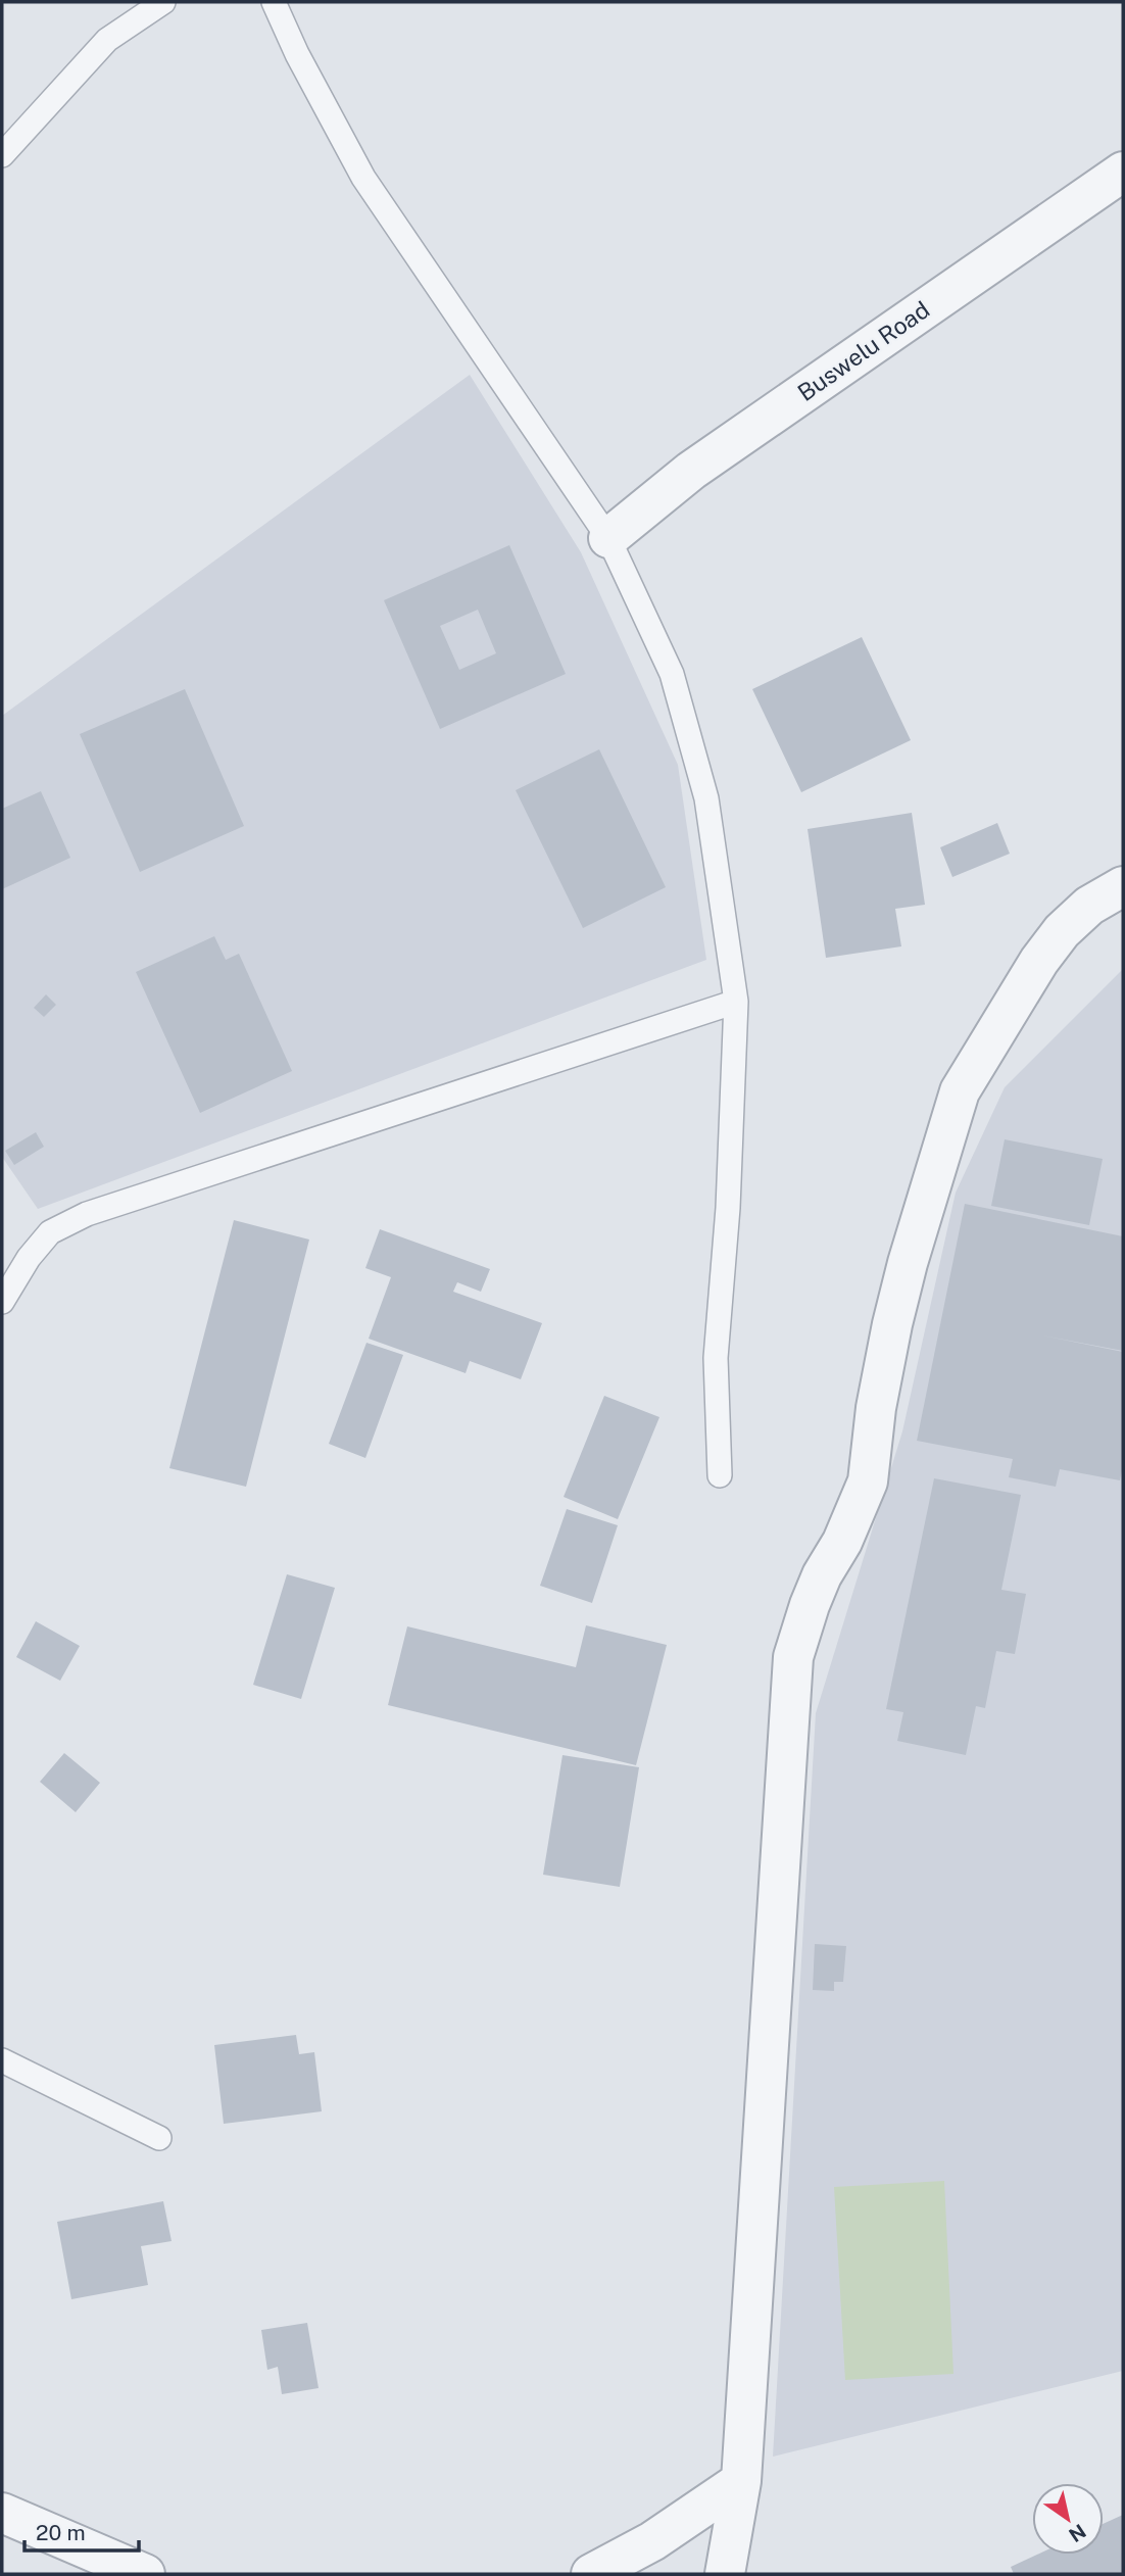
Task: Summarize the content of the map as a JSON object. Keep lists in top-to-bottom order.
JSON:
{
  "streets": {
    "street": ["Buswelu Road"]
  },
  "scale_bar": "20 m",
  "north": "bottom right"
}
